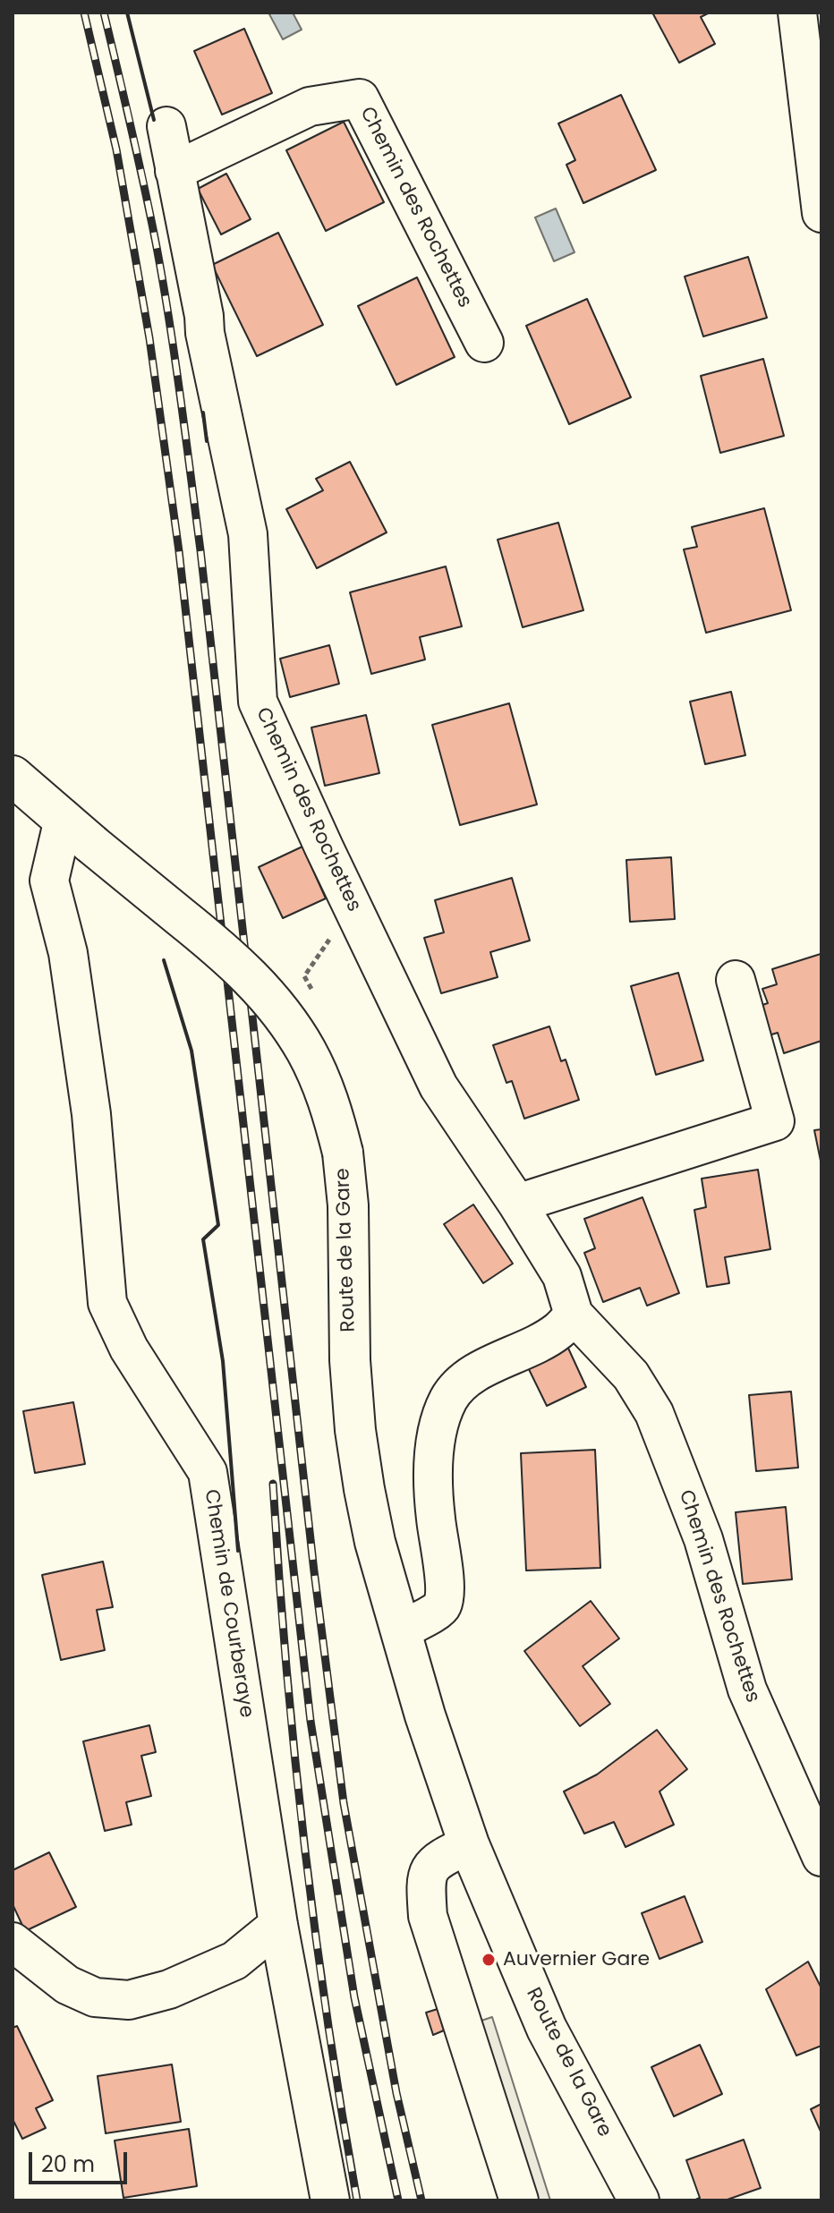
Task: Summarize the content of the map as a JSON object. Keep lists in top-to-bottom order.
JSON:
{
  "streets": {
    "main road": ["Route de la Gare"],
    "street": ["Chemin des Rochettes", "Chemin de Courberaye"]
  },
  "crossings": [
    ["Route de la Gare", "Chemin de Courberaye"]
  ],
  "places": ["Auvernier Gare"],
  "scale_bar": "20 m"
}
